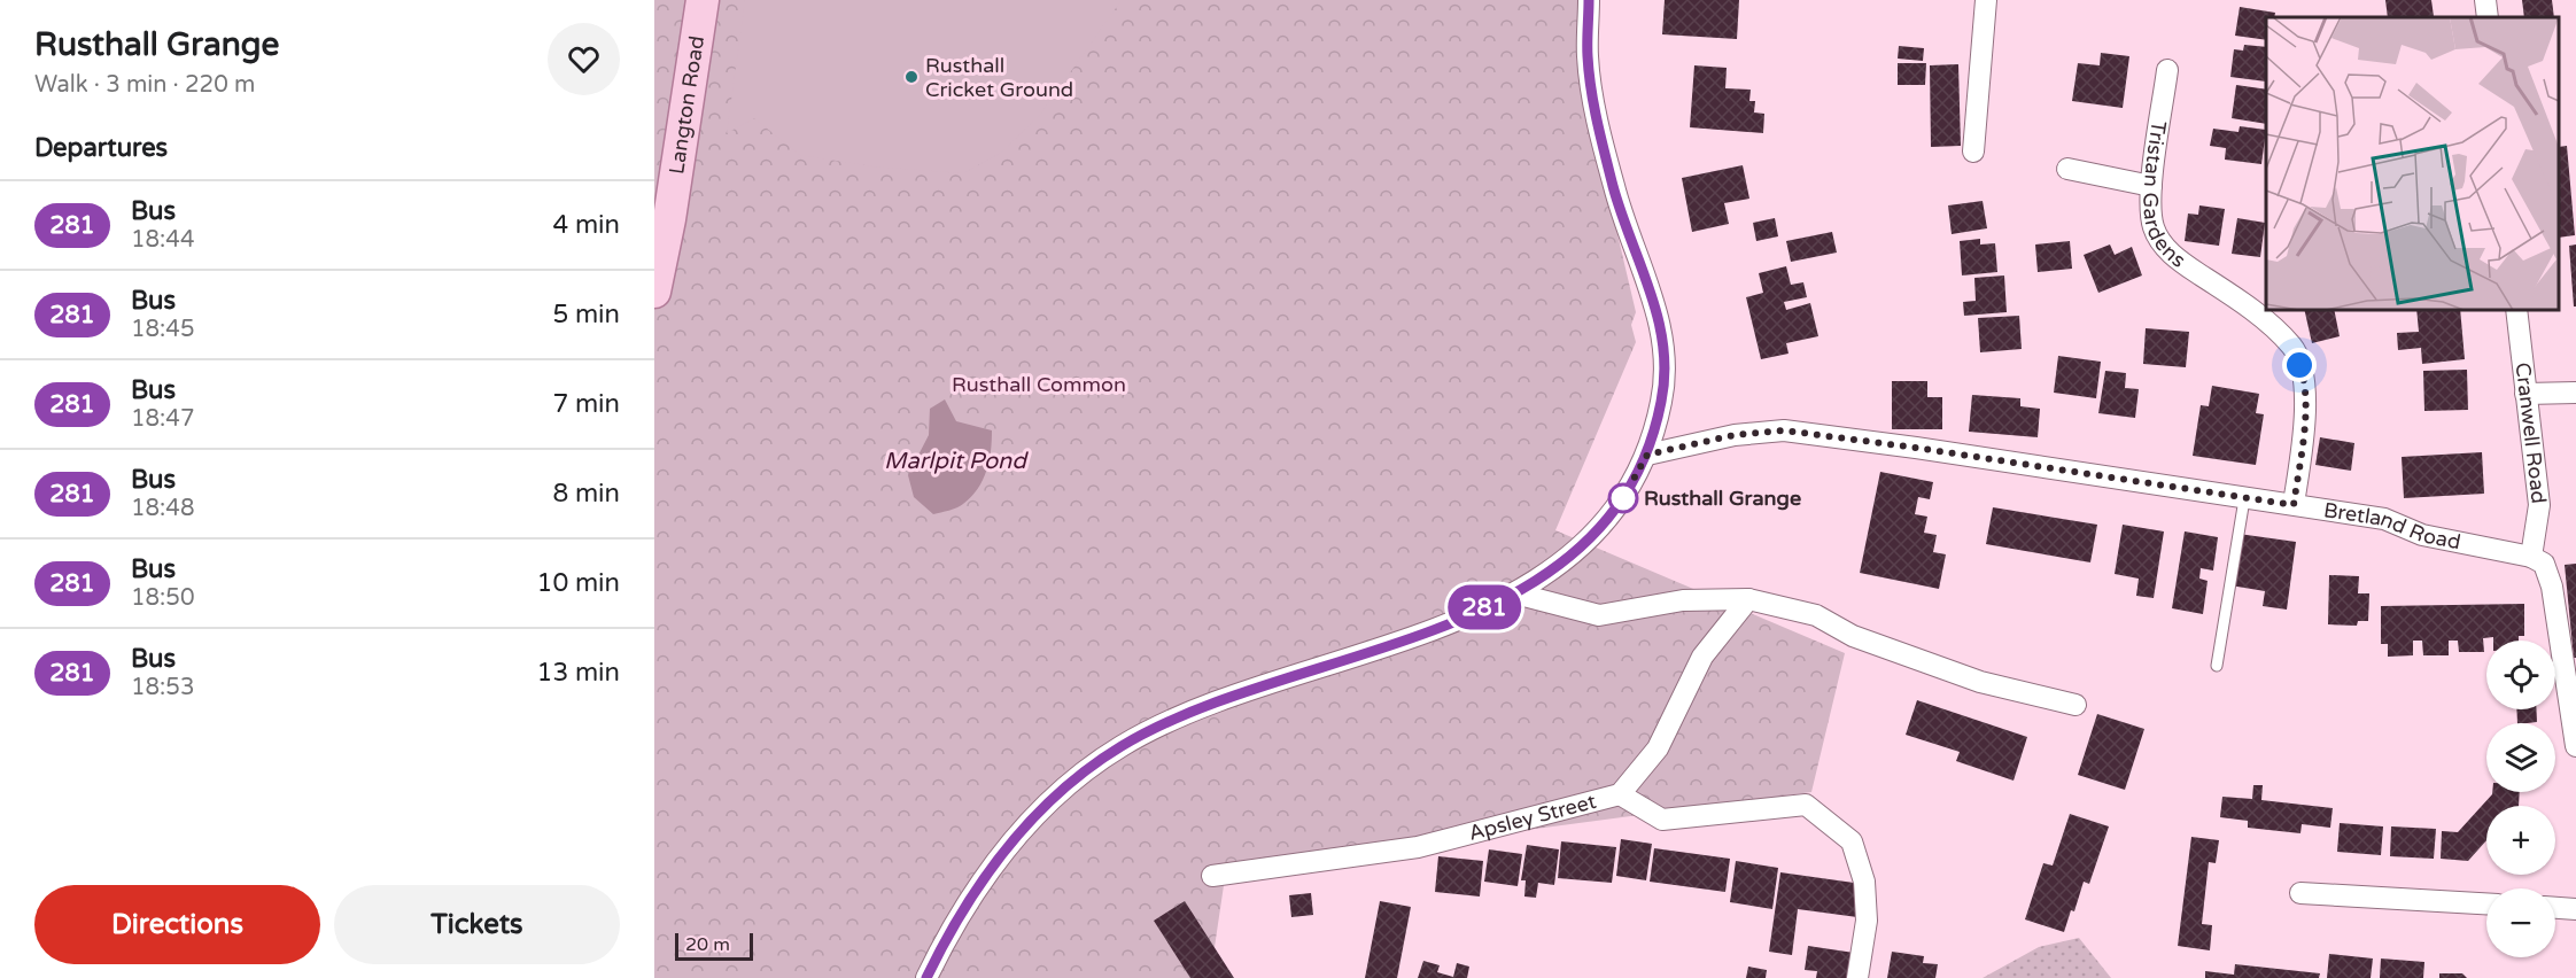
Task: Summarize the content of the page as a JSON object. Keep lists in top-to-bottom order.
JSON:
{
  "streets": {
    "main road": ["Langton Road"],
    "street": [
      "Tristan Gardens",
      "Cranwell Road",
      "Bretland Road",
      "Apsley Street"
    ]
  },
  "crossings": [
    ["Tristan Gardens", "Bretland Road"],
    ["Cranwell Road", "Bretland Road"]
  ],
  "water": ["Marlpit Pond"],
  "parks": ["Rusthall Common"],
  "places": ["Rusthall Cricket Ground", "Rusthall Grange"],
  "lines": ["bus line 281"],
  "scale_bar": "20 m",
  "page": {
    "heading": [
      ["Rusthall Grange", "Walk · 3 min · 220 m"],
      "Departures"
    ],
    "on_map": "281",
    "list": [
      {
        "mark": "281",
        "name": "Bus",
        "note": "18:44",
        "value": "4 min"
      },
      {
        "mark": "281",
        "name": "Bus",
        "note": "18:45",
        "value": "5 min"
      },
      {
        "mark": "281",
        "name": "Bus",
        "note": "18:47",
        "value": "7 min"
      },
      {
        "mark": "281",
        "name": "Bus",
        "note": "18:48",
        "value": "8 min"
      },
      {
        "mark": "281",
        "name": "Bus",
        "note": "18:50",
        "value": "10 min"
      },
      {
        "mark": "281",
        "name": "Bus",
        "note": "18:53",
        "value": "13 min"
      }
    ],
    "map_buttons": ["+", "−"],
    "buttons": ["Directions", "Tickets"],
    "scale": "20 m"
  }
}
